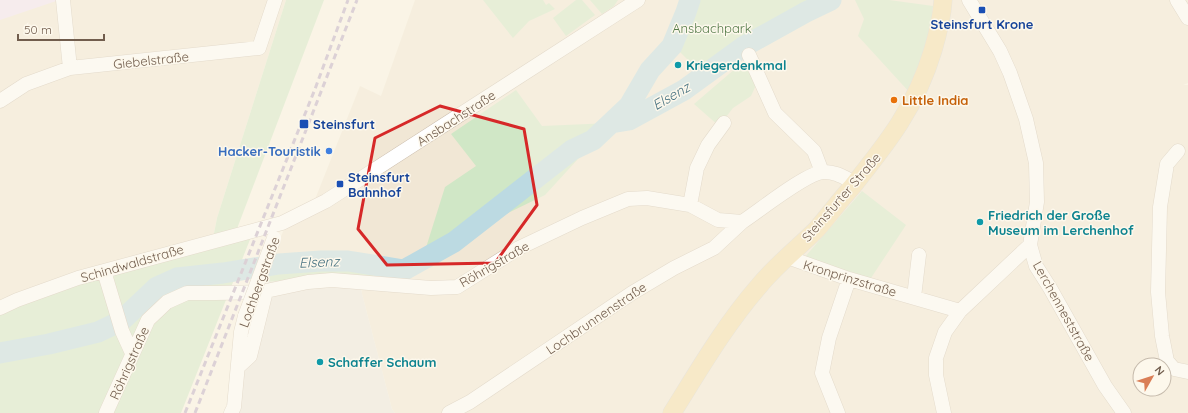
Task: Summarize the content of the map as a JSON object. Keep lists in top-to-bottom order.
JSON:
{
  "streets": {
    "main road": ["Steinsfurter Straße"],
    "street": [
      "Giebelstraße",
      "Ansbachstraße",
      "Schindwaldstraße",
      "Röhrigstraße",
      "Kronprinzstraße",
      "Lochbergstraße",
      "Lerchenneststraße",
      "Lochbrunnenstraße"
    ]
  },
  "crossings": [
    ["Ansbachstraße", "Lochbergstraße"],
    ["Steinsfurter Straße", "Kronprinzstraße"],
    ["Schindwaldstraße", "Lochbergstraße"],
    ["Röhrigstraße", "Lochbrunnenstraße"]
  ],
  "water": ["Elsenz"],
  "parks": ["Ansbachpark"],
  "places": {
    "transit": ["Steinsfurt Krone", "Steinsfurt", "Steinsfurt Bahnhof"],
    "other": [
      "Kriegerdenkmal",
      "Little India",
      "Hacker-Touristik",
      "Friedrich der Große Museum im Lerchenhof",
      "Schaffer Schaum"
    ]
  },
  "scale_bar": "50 m",
  "north": "top right"
}
